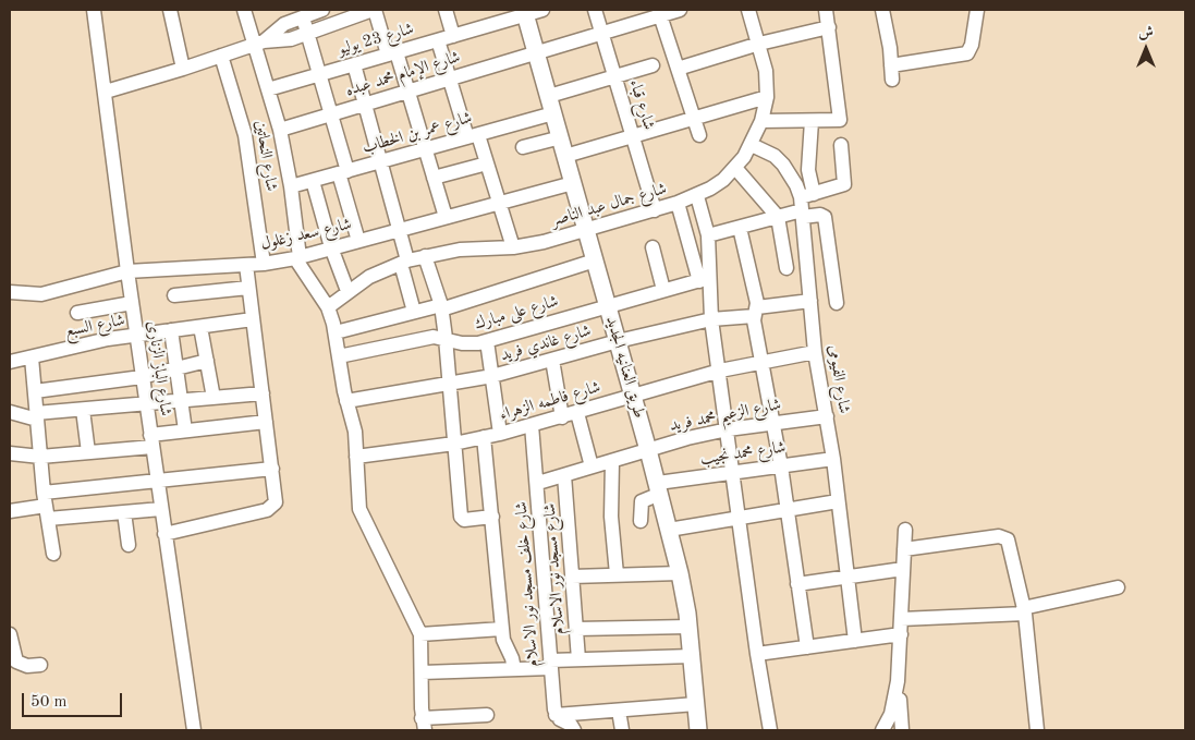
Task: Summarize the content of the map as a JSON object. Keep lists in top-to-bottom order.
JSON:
{
  "streets": {
    "street": [
      "شارع 23 يوليو",
      "شارع الإمام محمد عبده",
      "شارع قباء",
      "شارع عمر بن الخطاب",
      "شارع النحاتين",
      "شارع جمال عبد الناصر",
      "شارع سعد زغلول",
      "شارع على مبارك",
      "شارع السبع",
      "شارع غاندي فريد",
      "طريق العنانيه الجديد",
      "شارع الباز الزنارى",
      "شارع الفيومى",
      "شارع فاطمه الزهراء",
      "شارع الزعيم محمد فريد",
      "شارع محمد نجيب",
      "شارع مسجد نور الاسلام",
      "شارع خلف مسجد نور الاسلام"
    ]
  },
  "crossings": [
    ["شارع 23 يوليو", "طريق العنانيه الجديد"],
    ["شارع الإمام محمد عبده", "شارع قباء"],
    ["شارع الإمام محمد عبده", "طريق العنانيه الجديد"],
    ["شارع قباء", "شارع جمال عبد الناصر"],
    ["شارع عمر بن الخطاب", "طريق العنانيه الجديد"],
    ["شارع النحاتين", "شارع سعد زغلول"],
    ["شارع جمال عبد الناصر", "طريق العنانيه الجديد"],
    ["شارع جمال عبد الناصر", "شارع الفيومى"],
    ["شارع سعد زغلول", "طريق العنانيه الجديد"],
    ["شارع سعد زغلول", "شارع الباز الزنارى"],
    ["شارع على مبارك", "طريق العنانيه الجديد"],
    ["شارع السبع", "شارع الباز الزنارى"],
    ["شارع غاندي فريد", "طريق العنانيه الجديد"],
    ["شارع غاندي فريد", "شارع الفيومى"],
    ["طريق العنانيه الجديد", "شارع فاطمه الزهراء"],
    ["طريق العنانيه الجديد", "شارع الزعيم محمد فريد"],
    ["طريق العنانيه الجديد", "شارع محمد نجيب"],
    ["شارع الفيومى", "شارع فاطمه الزهراء"],
    ["شارع الفيومى", "شارع الزعيم محمد فريد"],
    ["شارع الفيومى", "شارع محمد نجيب"],
    ["شارع فاطمه الزهراء", "شارع خلف مسجد نور الاسلام"],
    ["شارع الزعيم محمد فريد", "شارع مسجد نور الاسلام"],
    ["شارع الزعيم محمد فريد", "شارع خلف مسجد نور الاسلام"]
  ],
  "scale_bar": "50 m",
  "north": "top"
}
